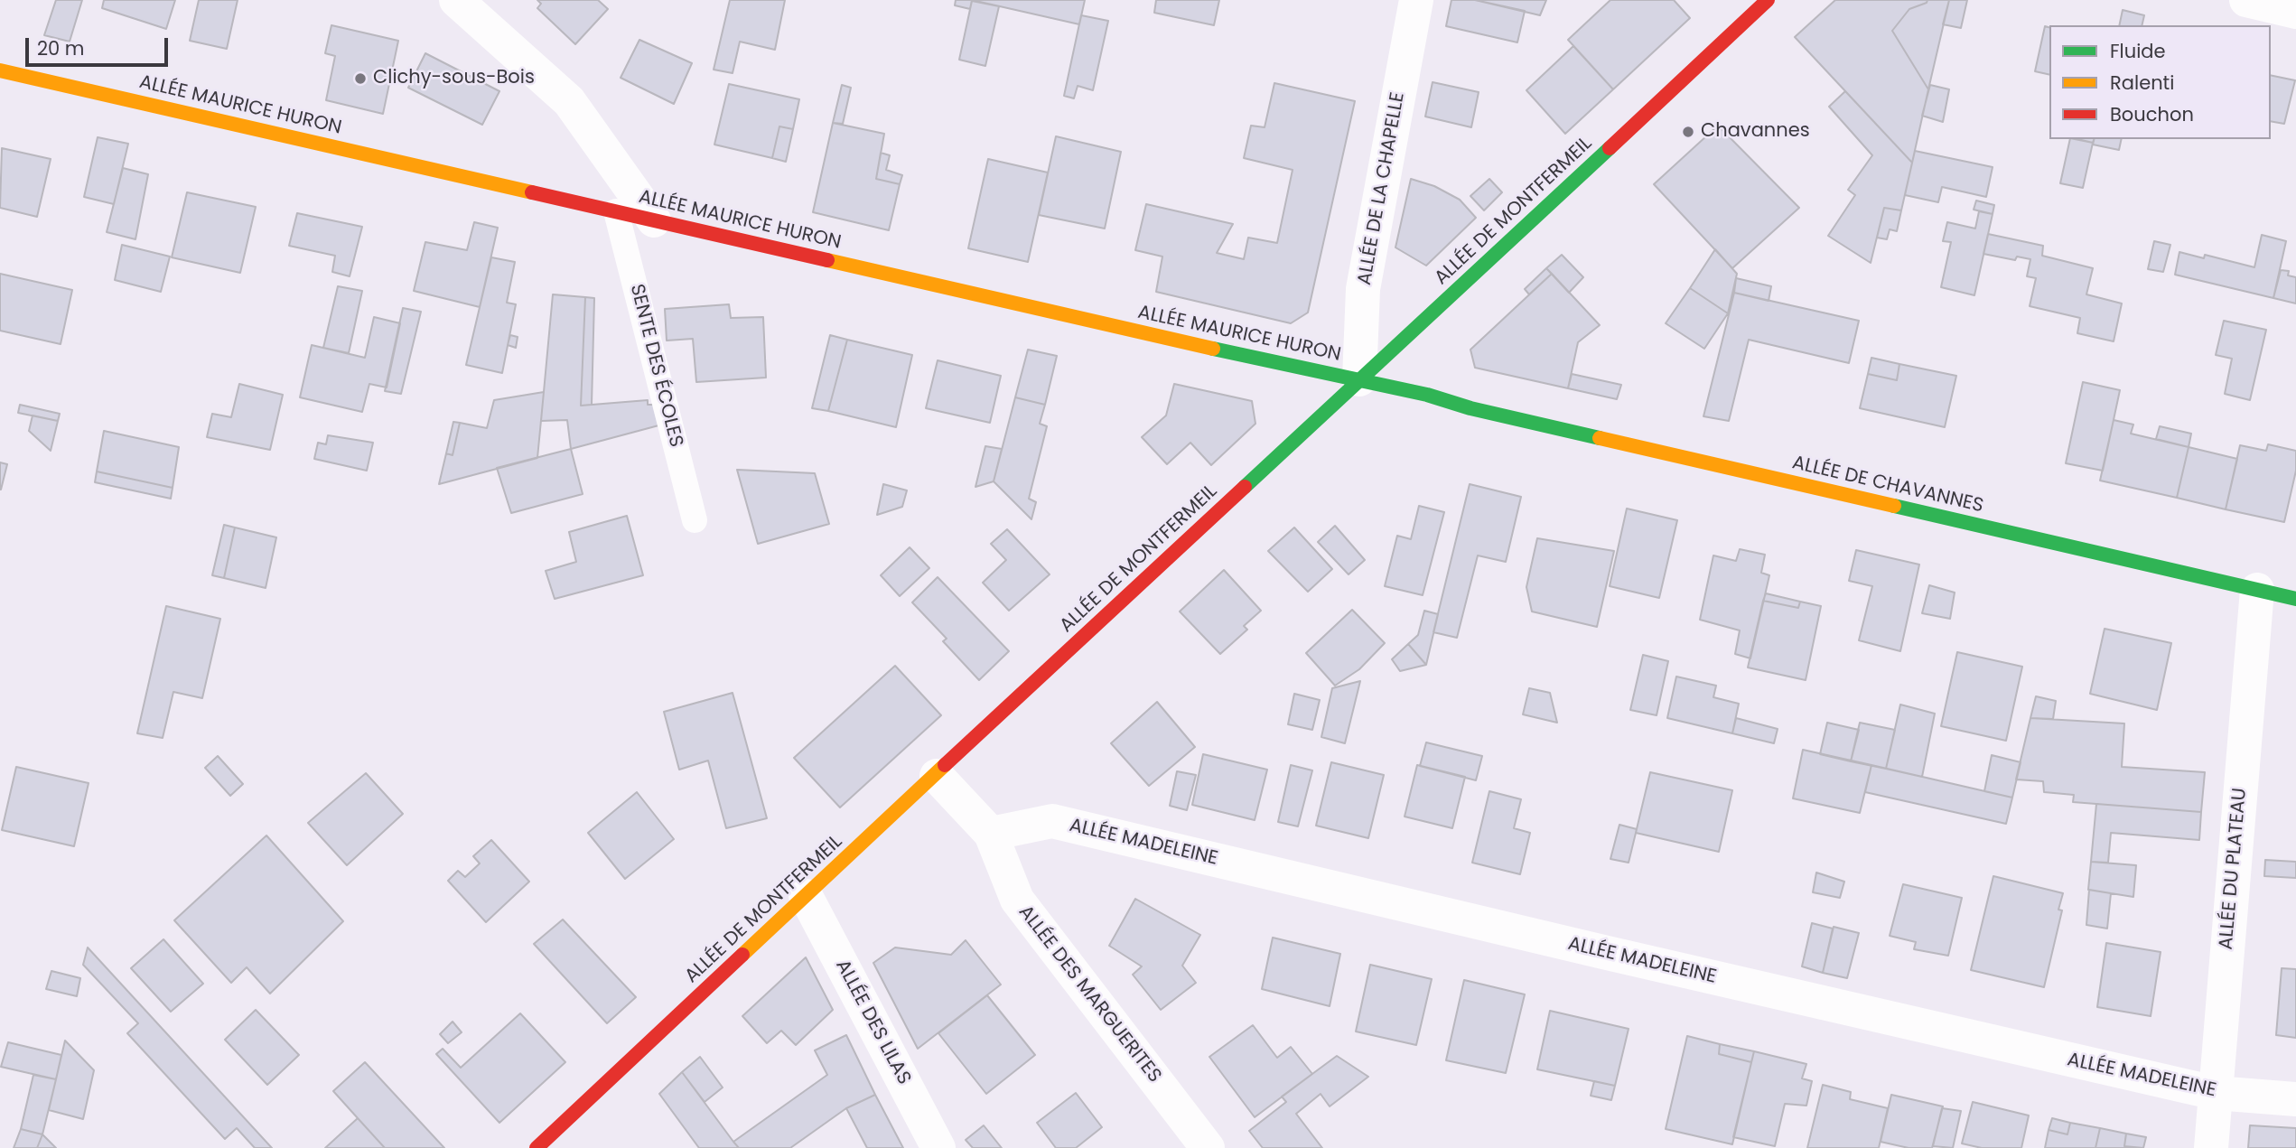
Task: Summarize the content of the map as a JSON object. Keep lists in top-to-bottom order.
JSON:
{
  "streets": {
    "street": [
      "ALLÉE MAURICE HURON",
      "ALLÉE DE LA CHAPELLE",
      "ALLÉE DE MONTFERMEIL",
      "ALLÉE DE CHAVANNES",
      "ALLÉE MADELEINE",
      "ALLÉE DU PLATEAU",
      "ALLÉE DES MARGUERITES",
      "ALLÉE DES LILAS"
    ],
    "lane": ["SENTE DES ÉCOLES"]
  },
  "crossings": [
    ["ALLÉE MAURICE HURON", "ALLÉE DE LA CHAPELLE"],
    ["ALLÉE MAURICE HURON", "ALLÉE DE MONTFERMEIL"],
    ["ALLÉE MAURICE HURON", "SENTE DES ÉCOLES"],
    ["ALLÉE MAURICE HURON", "ALLÉE DE CHAVANNES"],
    ["ALLÉE DE LA CHAPELLE", "ALLÉE DE MONTFERMEIL"],
    ["ALLÉE DE MONTFERMEIL", "ALLÉE DES MARGUERITES"],
    ["ALLÉE DE MONTFERMEIL", "ALLÉE DES LILAS"],
    ["ALLÉE DE CHAVANNES", "ALLÉE DU PLATEAU"],
    ["ALLÉE MADELEINE", "ALLÉE DU PLATEAU"],
    ["ALLÉE MADELEINE", "ALLÉE DES MARGUERITES"]
  ],
  "places": ["Clichy-sous-Bois", "Chavannes"],
  "legend": ["Fluide", "Ralenti", "Bouchon"],
  "scale_bar": "20 m"
}
